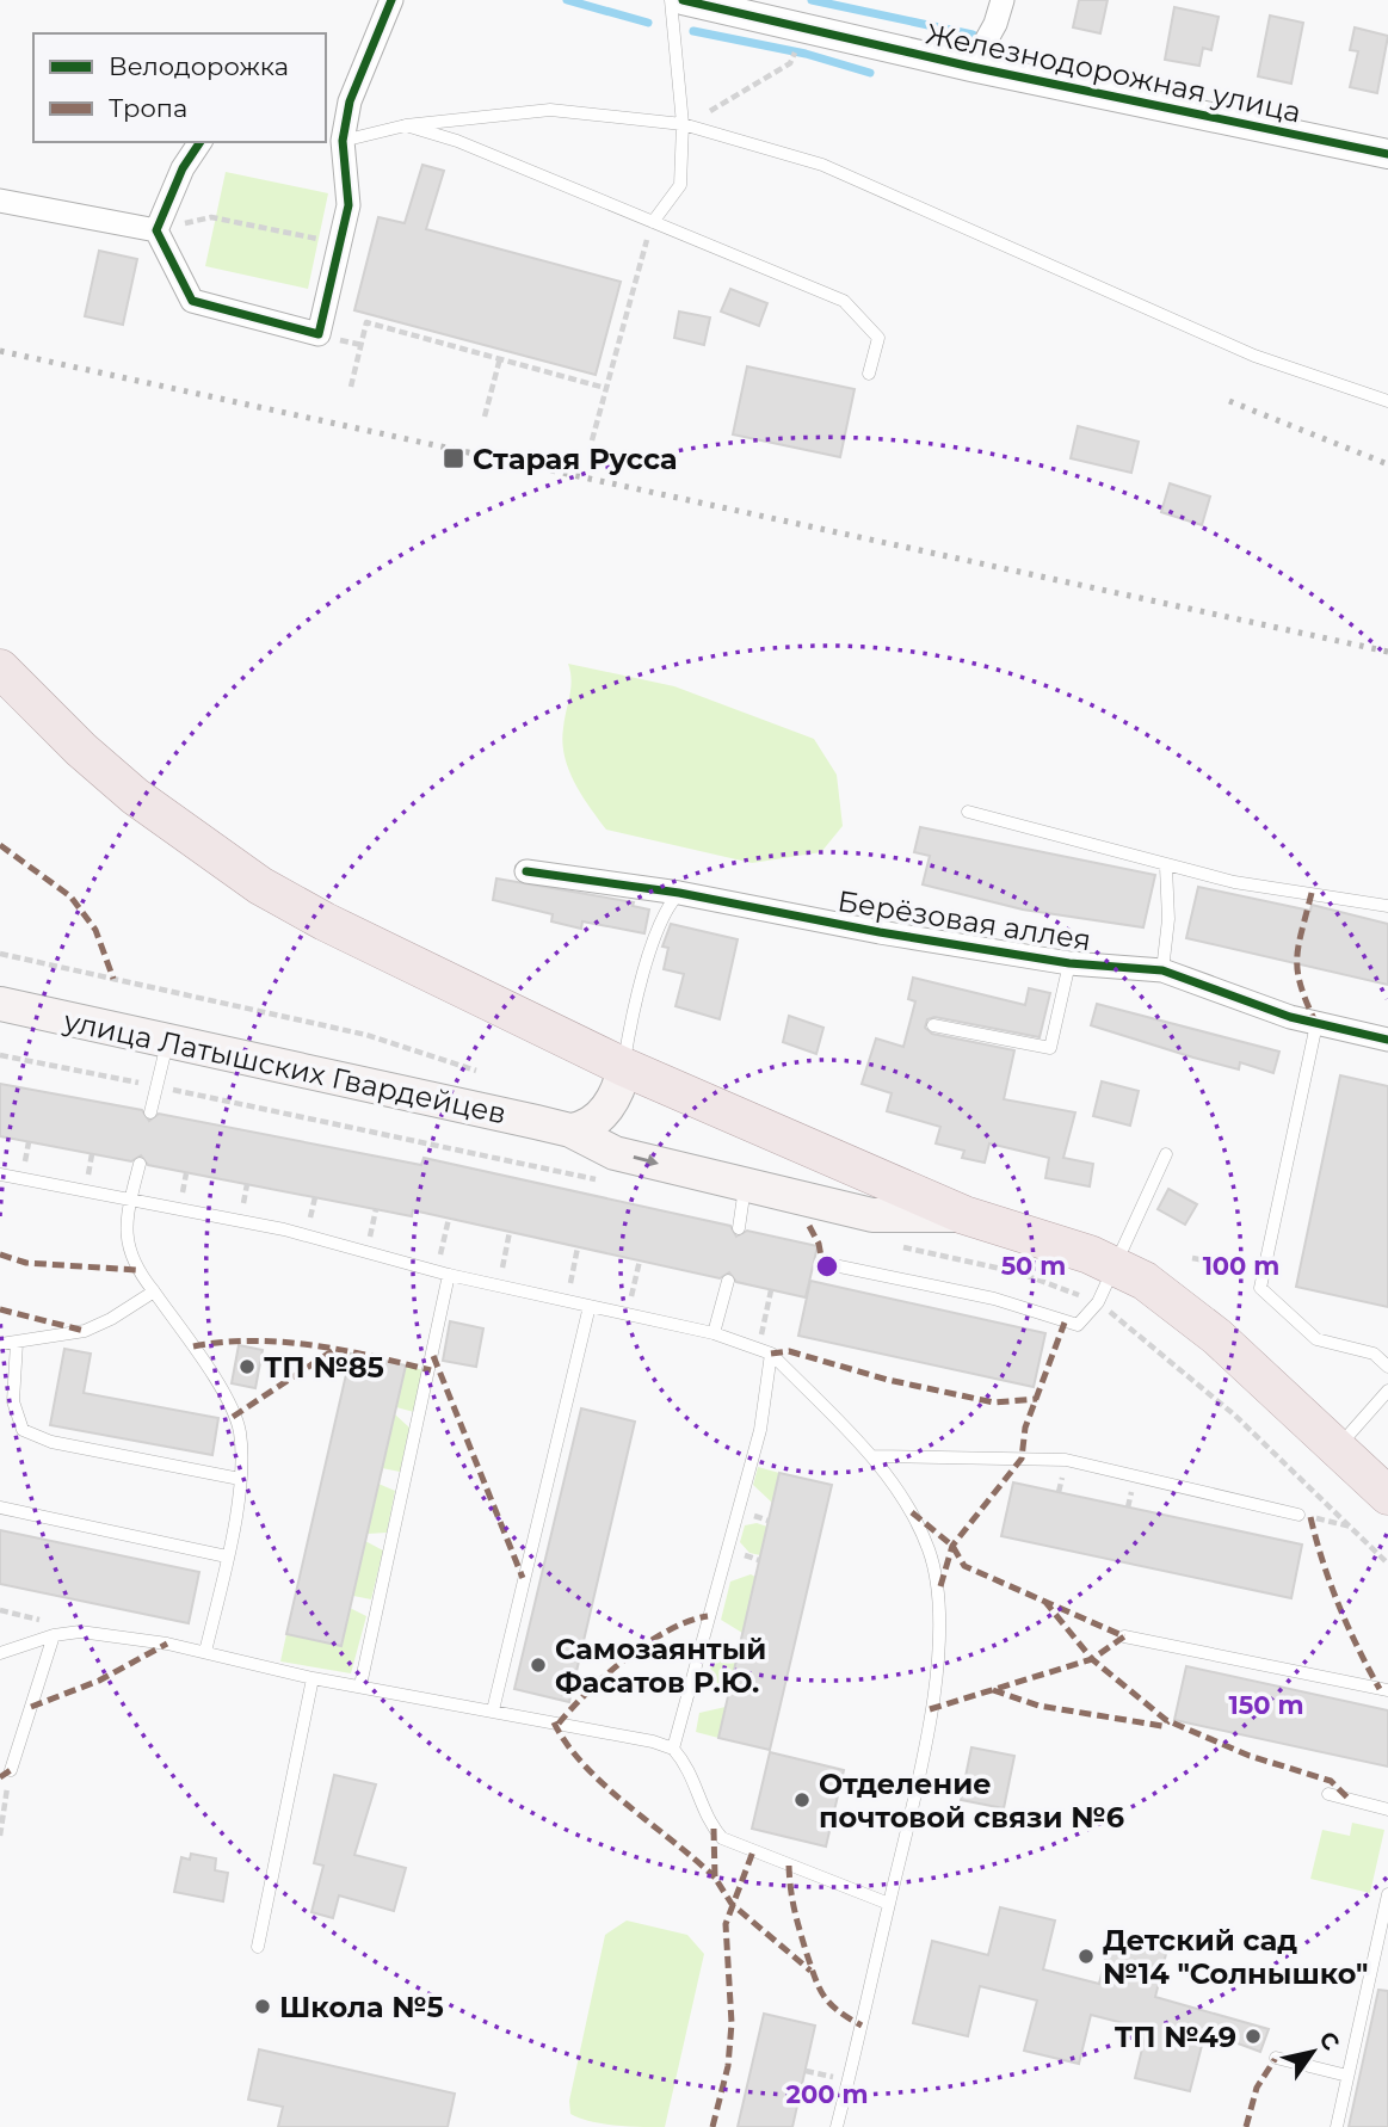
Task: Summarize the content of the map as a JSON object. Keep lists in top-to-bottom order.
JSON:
{
  "streets": {
    "main road": ["улица Латышских Гвардейцев"],
    "street": ["Железнодорожная улица", "Берёзовая аллея"]
  },
  "places": {
    "transit": ["Старая Русса"],
    "other": [
      "ТП №85",
      "Самозаянтый Фасатов Р.Ю.",
      "Отделение почтовой связи №6",
      "Детский сад №14 \"Солнышко\"",
      "Школа №5",
      "ТП №49"
    ]
  },
  "legend": ["Велодорожка", "Тропа"],
  "north": "top right",
  "rings": [
    "50 m",
    "100 m",
    "150 m",
    "200 m"
  ]
}
